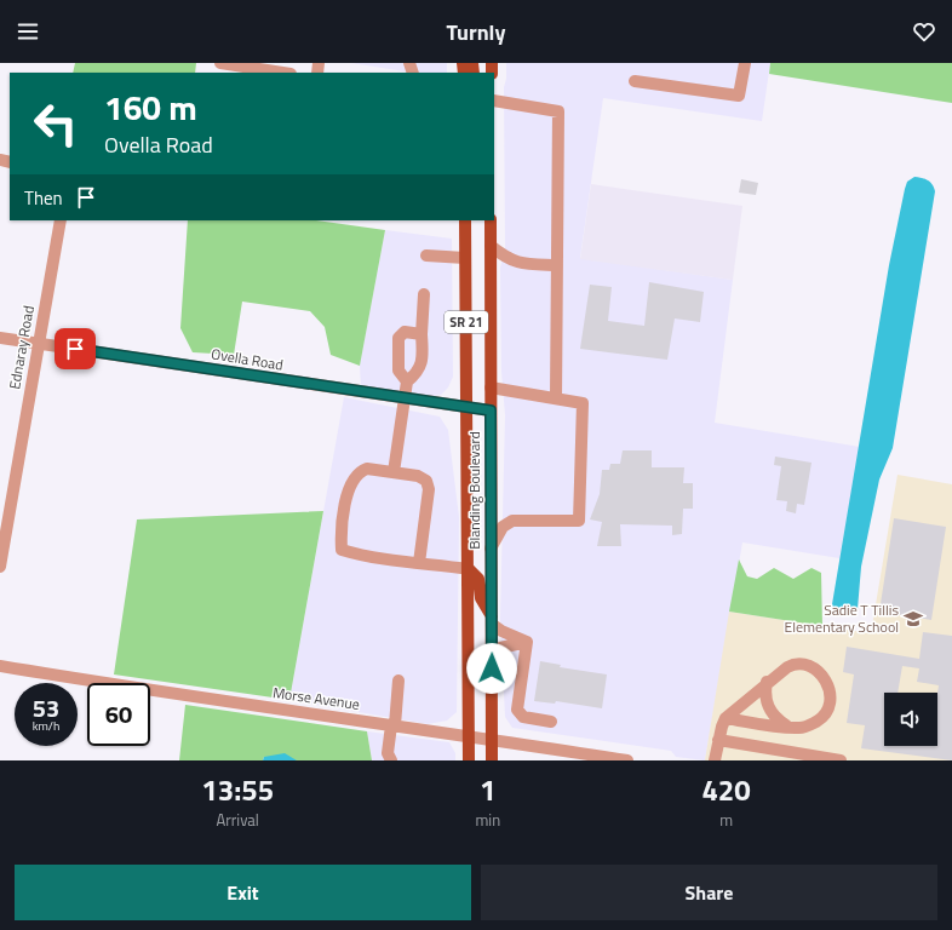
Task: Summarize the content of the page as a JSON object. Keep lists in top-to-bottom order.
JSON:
{
  "streets": {
    "main road": ["SR 21", "Blanding Boulevard"],
    "street": ["Ednaray Road", "Ovella Road", "Morse Avenue"]
  },
  "crossings": [
    ["Ednaray Road", "Ovella Road"],
    ["Ovella Road", "Blanding Boulevard"],
    ["Blanding Boulevard", "Morse Avenue"]
  ],
  "places": {
    "school or university": ["Sadie T Tillis Elementary School"]
  },
  "page": {
    "header": "Turnly",
    "turn": ["160 m", "Ovella Road"],
    "then": "Then",
    "speed": "53 km/h",
    "limit": "60",
    "eta": [
      "13:55",
      "Arrival",
      "1",
      "min",
      "420",
      "m"
    ],
    "buttons": ["Exit", "Share"]
  }
}
